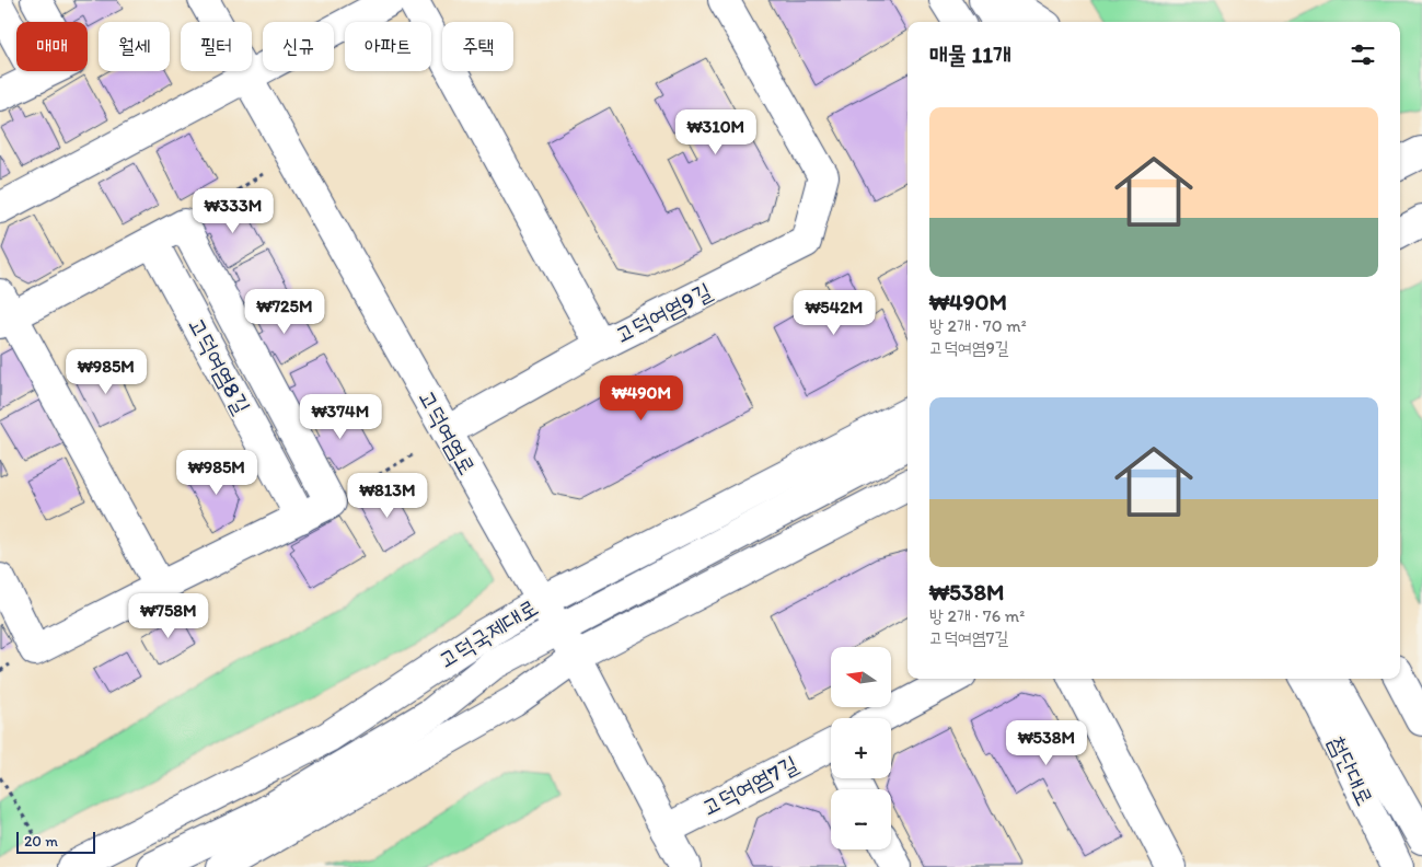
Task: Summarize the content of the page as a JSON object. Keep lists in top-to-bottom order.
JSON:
{
  "streets": {
    "street": [
      "고덕여염9길",
      "고덕여염8길",
      "고덕여염로",
      "고덕국제대로",
      "첨단대로",
      "고덕여염7길"
    ]
  },
  "crossings": [
    ["고덕여염로", "고덕국제대로"],
    ["고덕여염로", "고덕여염7길"]
  ],
  "scale_bar": "20 m",
  "north": "left",
  "page": {
    "chip": [
      "매매",
      "월세",
      "필터",
      "신규",
      "아파트",
      "주택"
    ],
    "heading": "매물 11개",
    "list": [
      {
        "name": "₩490M",
        "note": "방 2개 · 70 m² · 고덕여염9길"
      },
      {
        "name": "₩538M",
        "note": "방 2개 · 76 m² · 고덕여염7길"
      }
    ],
    "price": [
      "₩310M",
      "₩333M",
      "₩725M",
      "₩542M",
      "₩985M",
      "₩490M",
      "₩374M",
      "₩985M",
      "₩813M",
      "₩758M",
      "₩538M"
    ],
    "map_buttons": ["+", "−"],
    "scale": "20 m"
  }
}
